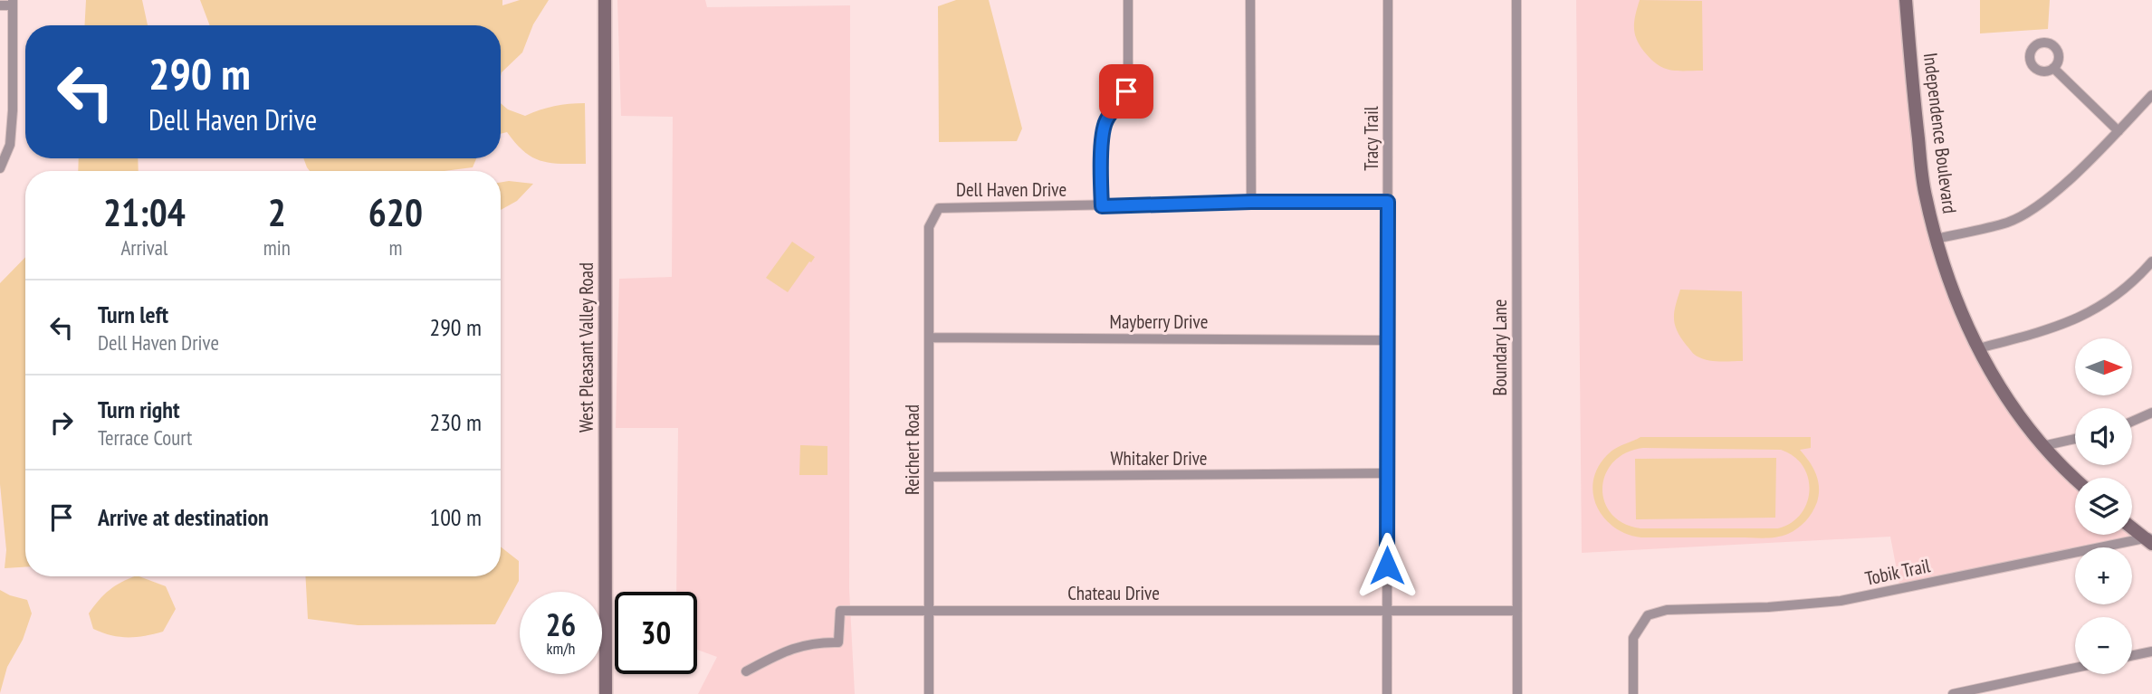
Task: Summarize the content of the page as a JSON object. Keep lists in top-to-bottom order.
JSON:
{
  "streets": {
    "main road": ["Independence Boulevard", "West Pleasant Valley Road"],
    "street": [
      "Tracy Trail",
      "Dell Haven Drive",
      "Mayberry Drive",
      "Boundary Lane",
      "Reichert Road",
      "Whitaker Drive",
      "Tobik Trail",
      "Chateau Drive"
    ]
  },
  "crossings": [
    ["Tracy Trail", "Dell Haven Drive"],
    ["Tracy Trail", "Mayberry Drive"],
    ["Tracy Trail", "Whitaker Drive"],
    ["Tracy Trail", "Chateau Drive"],
    ["Dell Haven Drive", "Reichert Road"],
    ["Mayberry Drive", "Reichert Road"],
    ["Boundary Lane", "Chateau Drive"],
    ["Reichert Road", "Whitaker Drive"],
    ["Reichert Road", "Chateau Drive"]
  ],
  "north": "right",
  "page": {
    "turn": ["290 m", "Dell Haven Drive"],
    "eta": [
      "21:04",
      "Arrival",
      "2",
      "min",
      "620",
      "m"
    ],
    "list": [
      {
        "name": "Turn left",
        "note": "Dell Haven Drive",
        "value": "290 m"
      },
      {
        "name": "Turn right",
        "note": "Terrace Court",
        "value": "230 m"
      },
      {
        "name": "Arrive at destination",
        "value": "100 m"
      }
    ],
    "map_buttons": ["+", "−"],
    "speed": "26 km/h",
    "limit": "30"
  }
}
